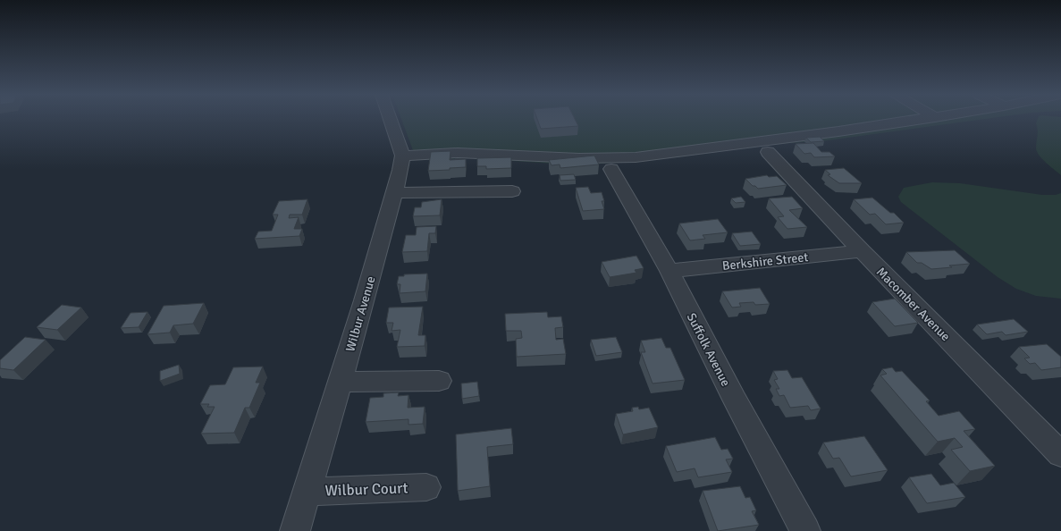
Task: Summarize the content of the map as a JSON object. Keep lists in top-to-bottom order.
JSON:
{
  "streets": {
    "street": [
      "Berkshire Street",
      "Macomber Avenue",
      "Wilbur Avenue",
      "Suffolk Avenue",
      "Wilbur Court"
    ]
  },
  "crossings": [
    ["Berkshire Street", "Macomber Avenue"],
    ["Berkshire Street", "Suffolk Avenue"],
    ["Wilbur Avenue", "Wilbur Court"]
  ]
}
